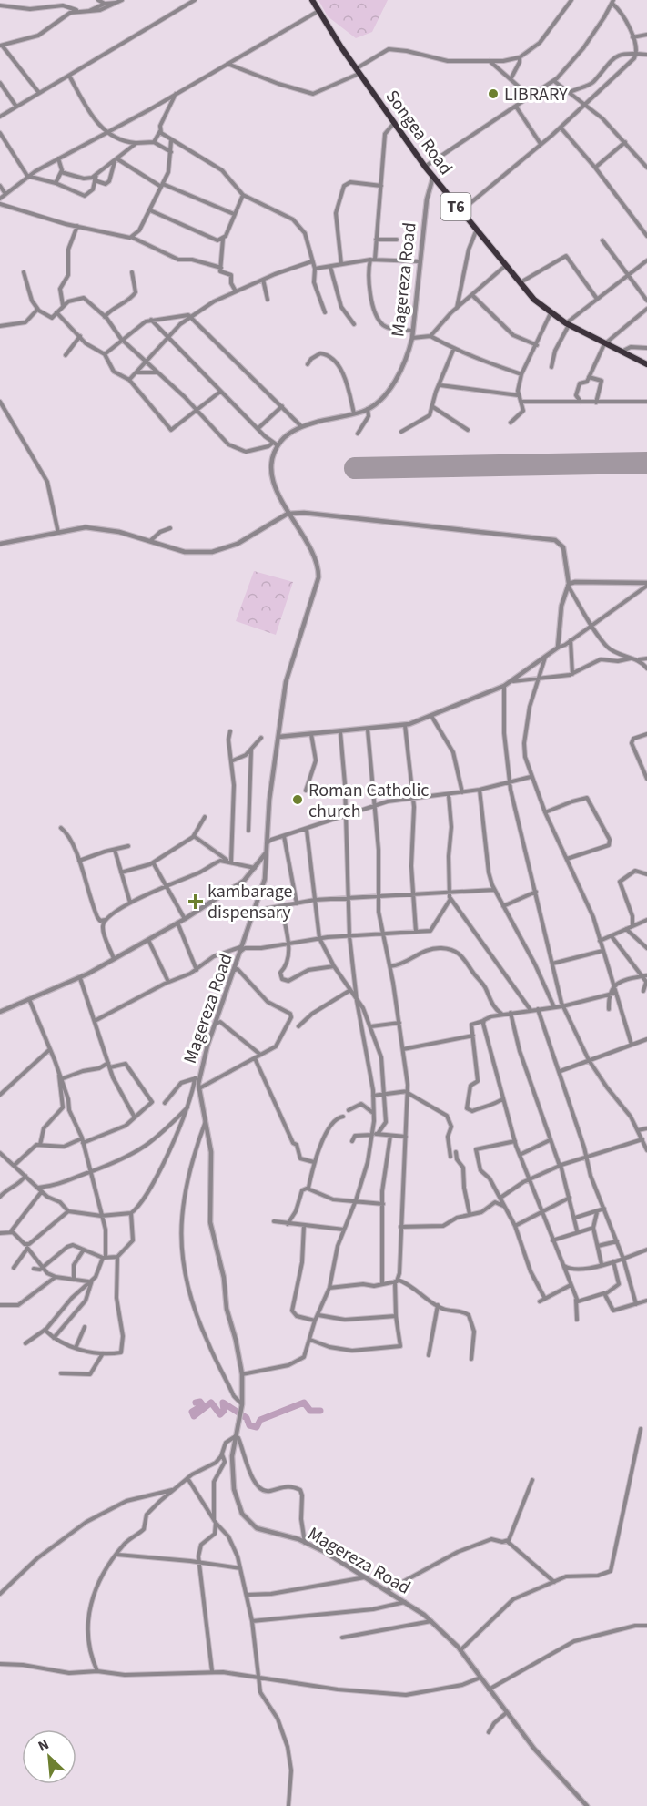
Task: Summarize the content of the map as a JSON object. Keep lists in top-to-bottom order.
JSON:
{
  "streets": {
    "highway": ["Songea Road", "T6"],
    "street": ["Magereza Road"]
  },
  "crossings": [
    ["Songea Road", "Magereza Road"]
  ],
  "places": {
    "other": ["LIBRARY", "Roman Catholic church"],
    "health": ["kambarage dispensary"]
  },
  "north": "top left"
}
